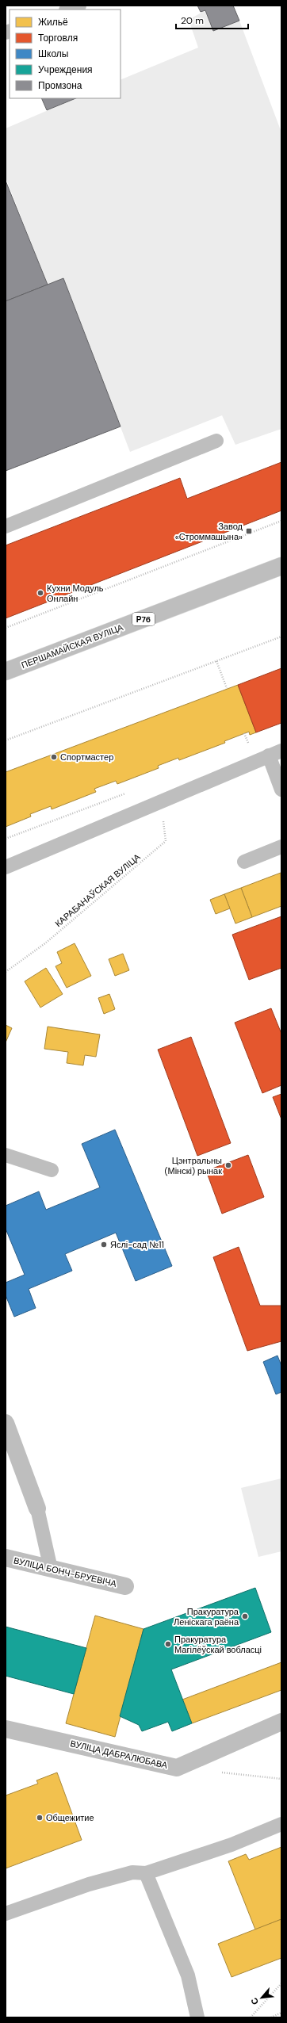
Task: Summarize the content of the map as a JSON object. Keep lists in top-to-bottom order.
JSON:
{
  "streets": {
    "street": [
      "Р76",
      "ПЕРШАМАЙСКАЯ ВУЛІЦА",
      "ВУЛІЦА БОНЧ-БРУЕВІЧА",
      "ВУЛІЦА ДАБРАЛЮБАВА"
    ],
    "path": ["КАРАБАНАЎСКАЯ ВУЛІЦА"]
  },
  "places": {
    "transit": ["Завод «Строммашына»"],
    "other": [
      "Кухни Модуль Онлайн",
      "Спортмастер",
      "Цэнтральны (Мінскі) рынак",
      "Яслі-сад №11",
      "Пракуратура Леніскага раёна",
      "Пракуратура Магілёўскай вобласці",
      "Общежитие"
    ]
  },
  "legend": [
    "Жильё",
    "Торговля",
    "Школы",
    "Учреждения",
    "Промзона"
  ],
  "scale_bar": "20 m",
  "north": "bottom left"
}
